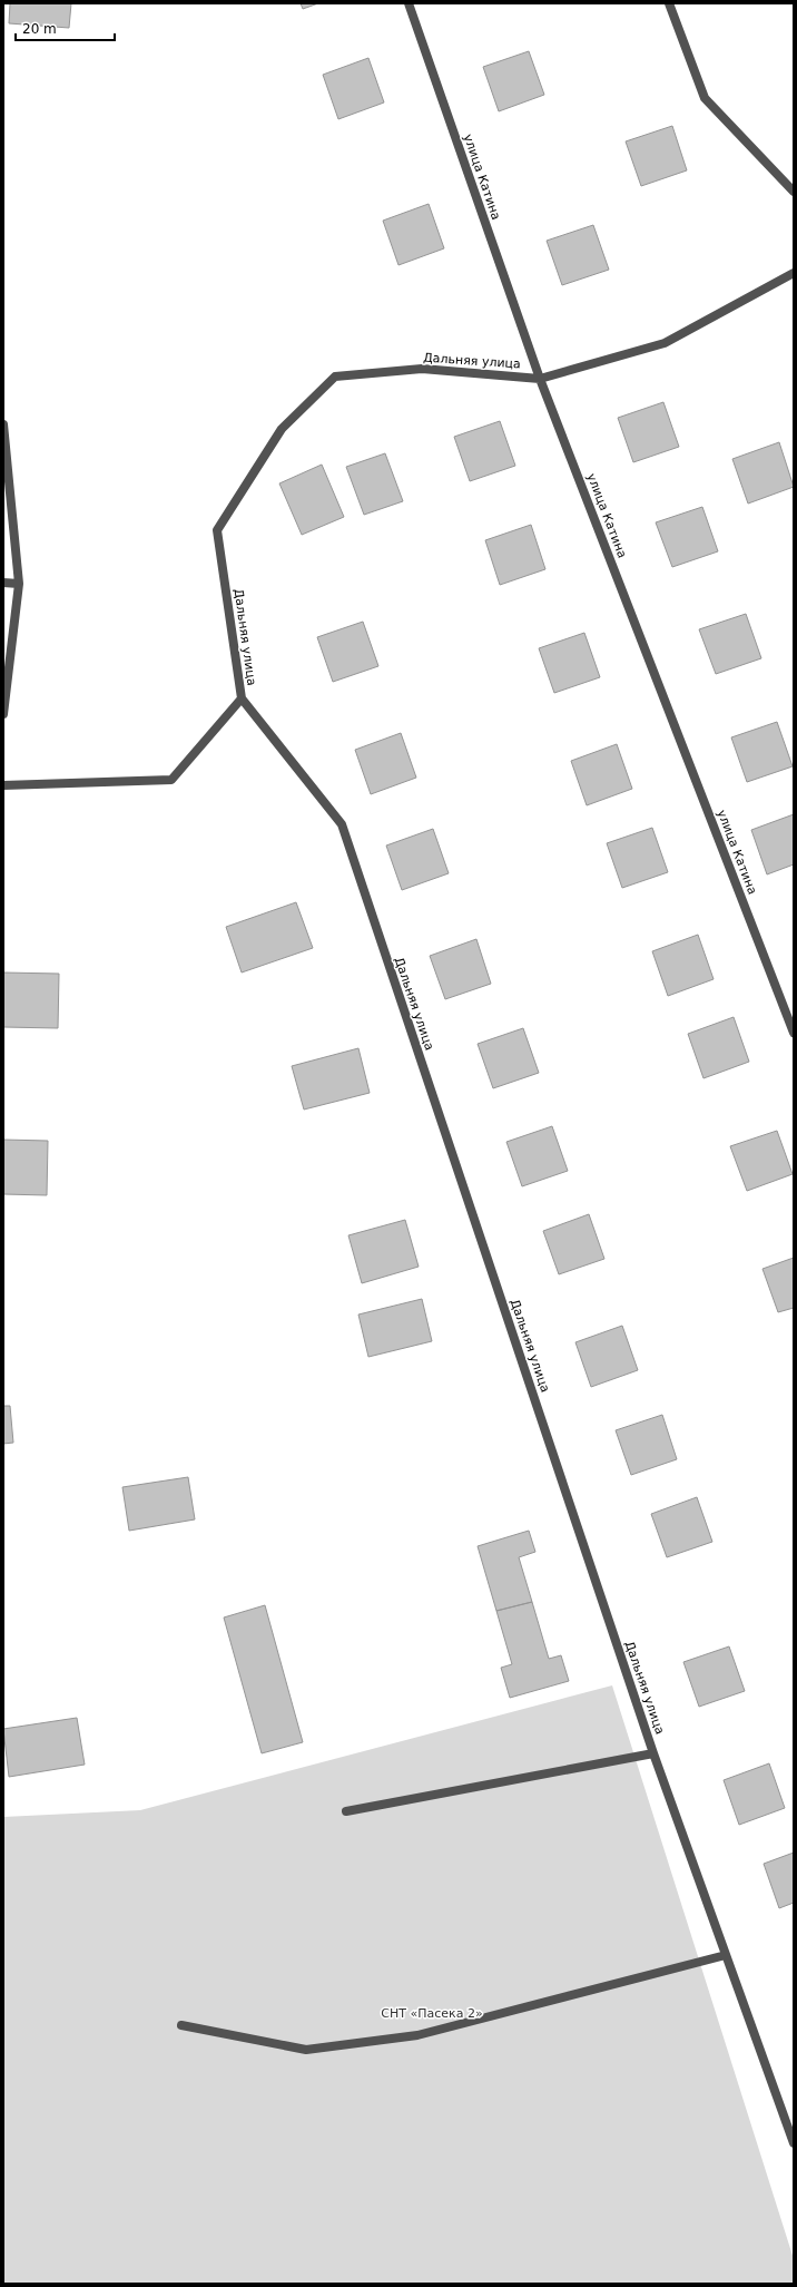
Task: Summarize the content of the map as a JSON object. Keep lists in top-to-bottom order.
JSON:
{
  "streets": {
    "street": ["улица Катина", "Дальняя улица"]
  },
  "crossings": [
    ["улица Катина", "Дальняя улица"]
  ],
  "parks": ["СНТ «Пасека 2»"],
  "scale_bar": "20 m"
}
